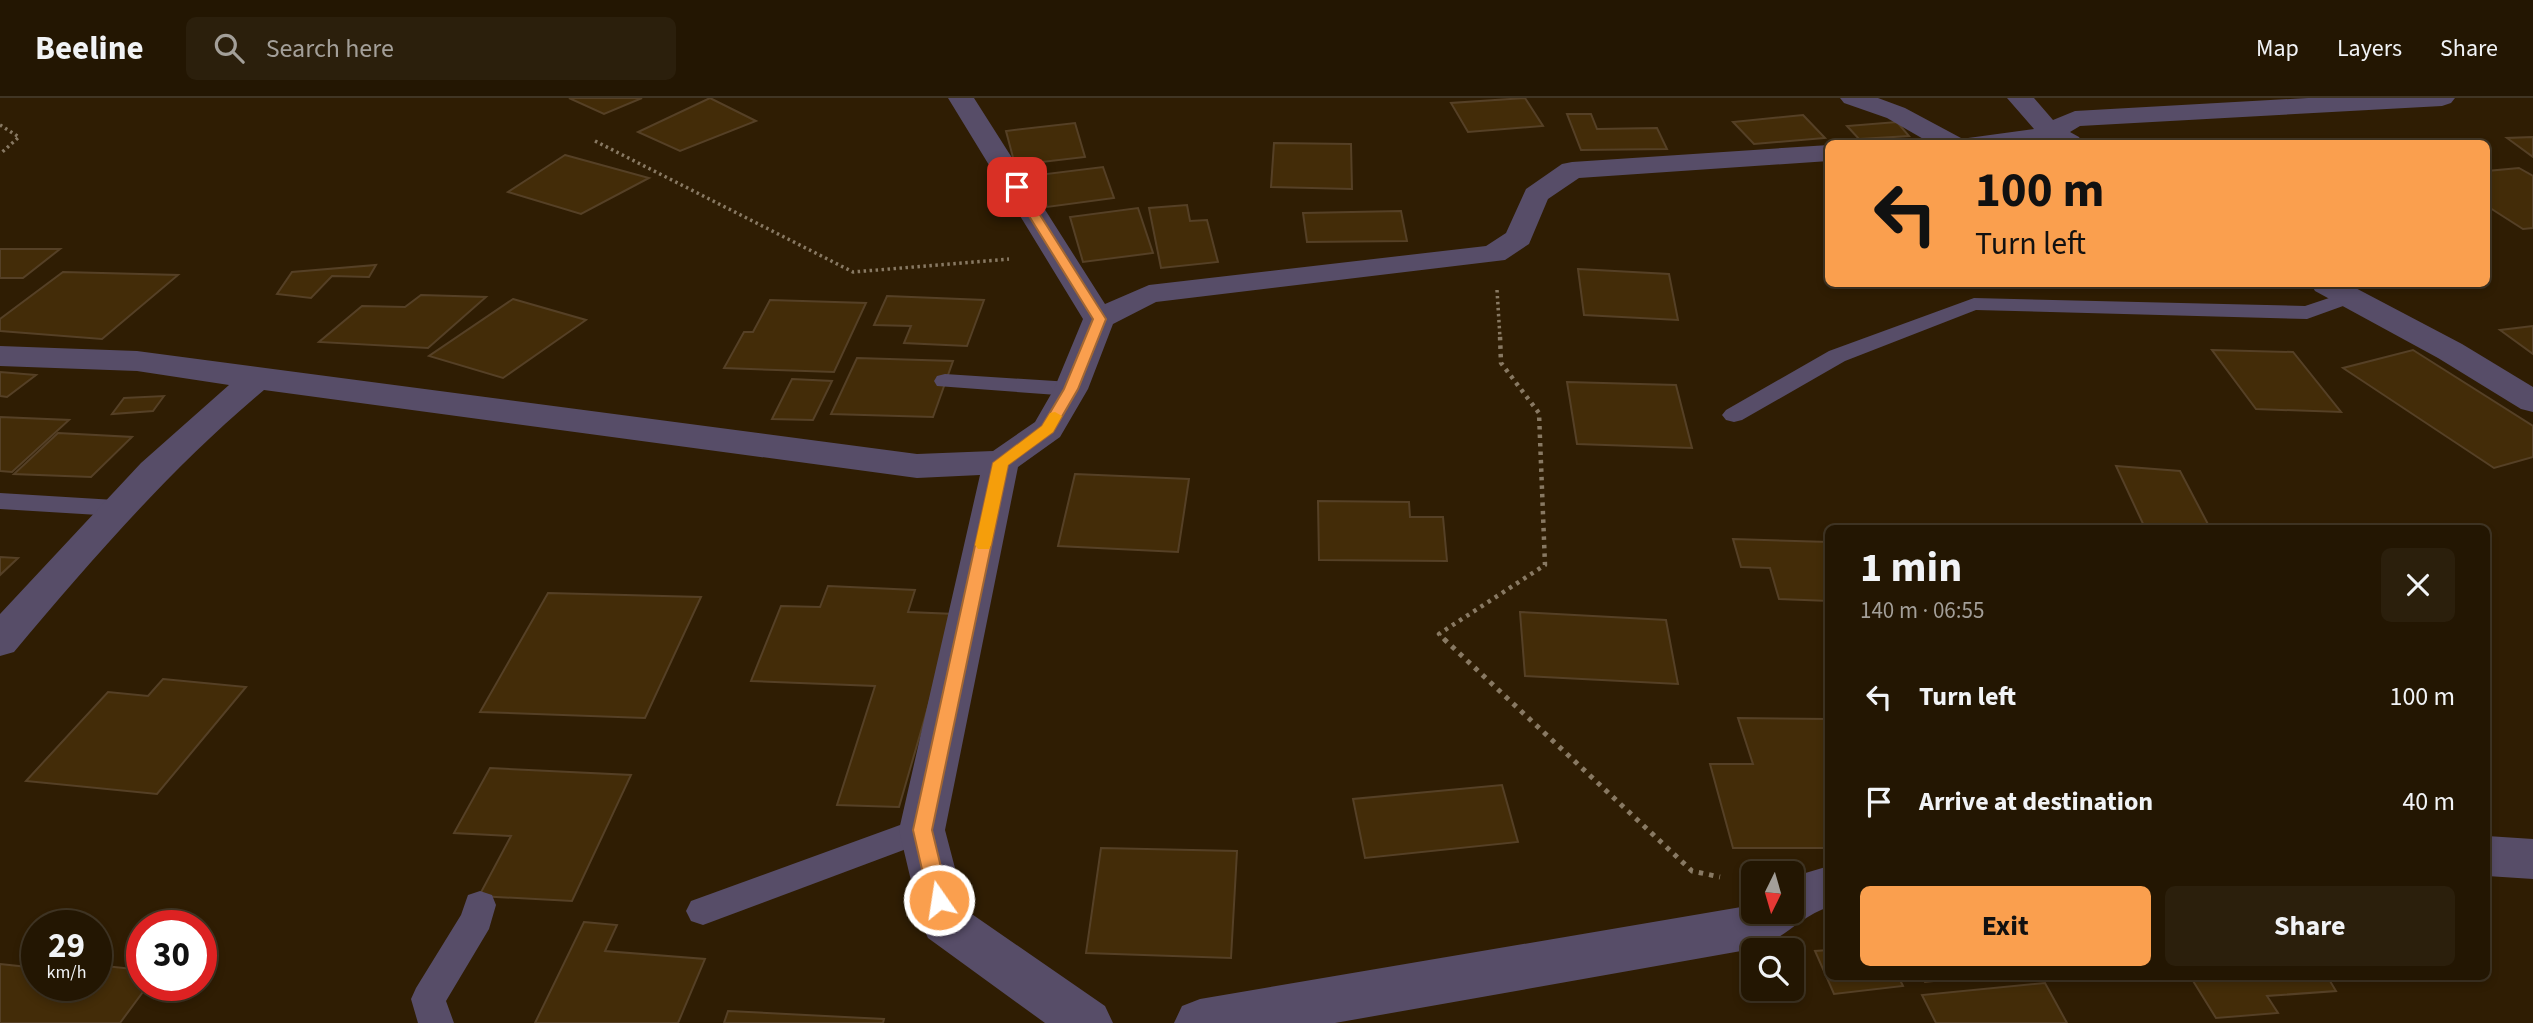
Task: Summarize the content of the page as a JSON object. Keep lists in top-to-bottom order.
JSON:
{
  "north": "bottom",
  "page": {
    "header": "Beeline",
    "search": "Search here",
    "nav": ["Map", "Layers", "Share"],
    "turn": ["100 m", "Turn left"],
    "heading": ["1 min", "140 m · 06:55"],
    "list": [
      {
        "name": "Turn left",
        "value": "100 m"
      },
      {
        "name": "Arrive at destination",
        "value": "40 m"
      }
    ],
    "buttons": ["Exit", "Share"],
    "speed": "29 km/h",
    "limit": "30"
  }
}
